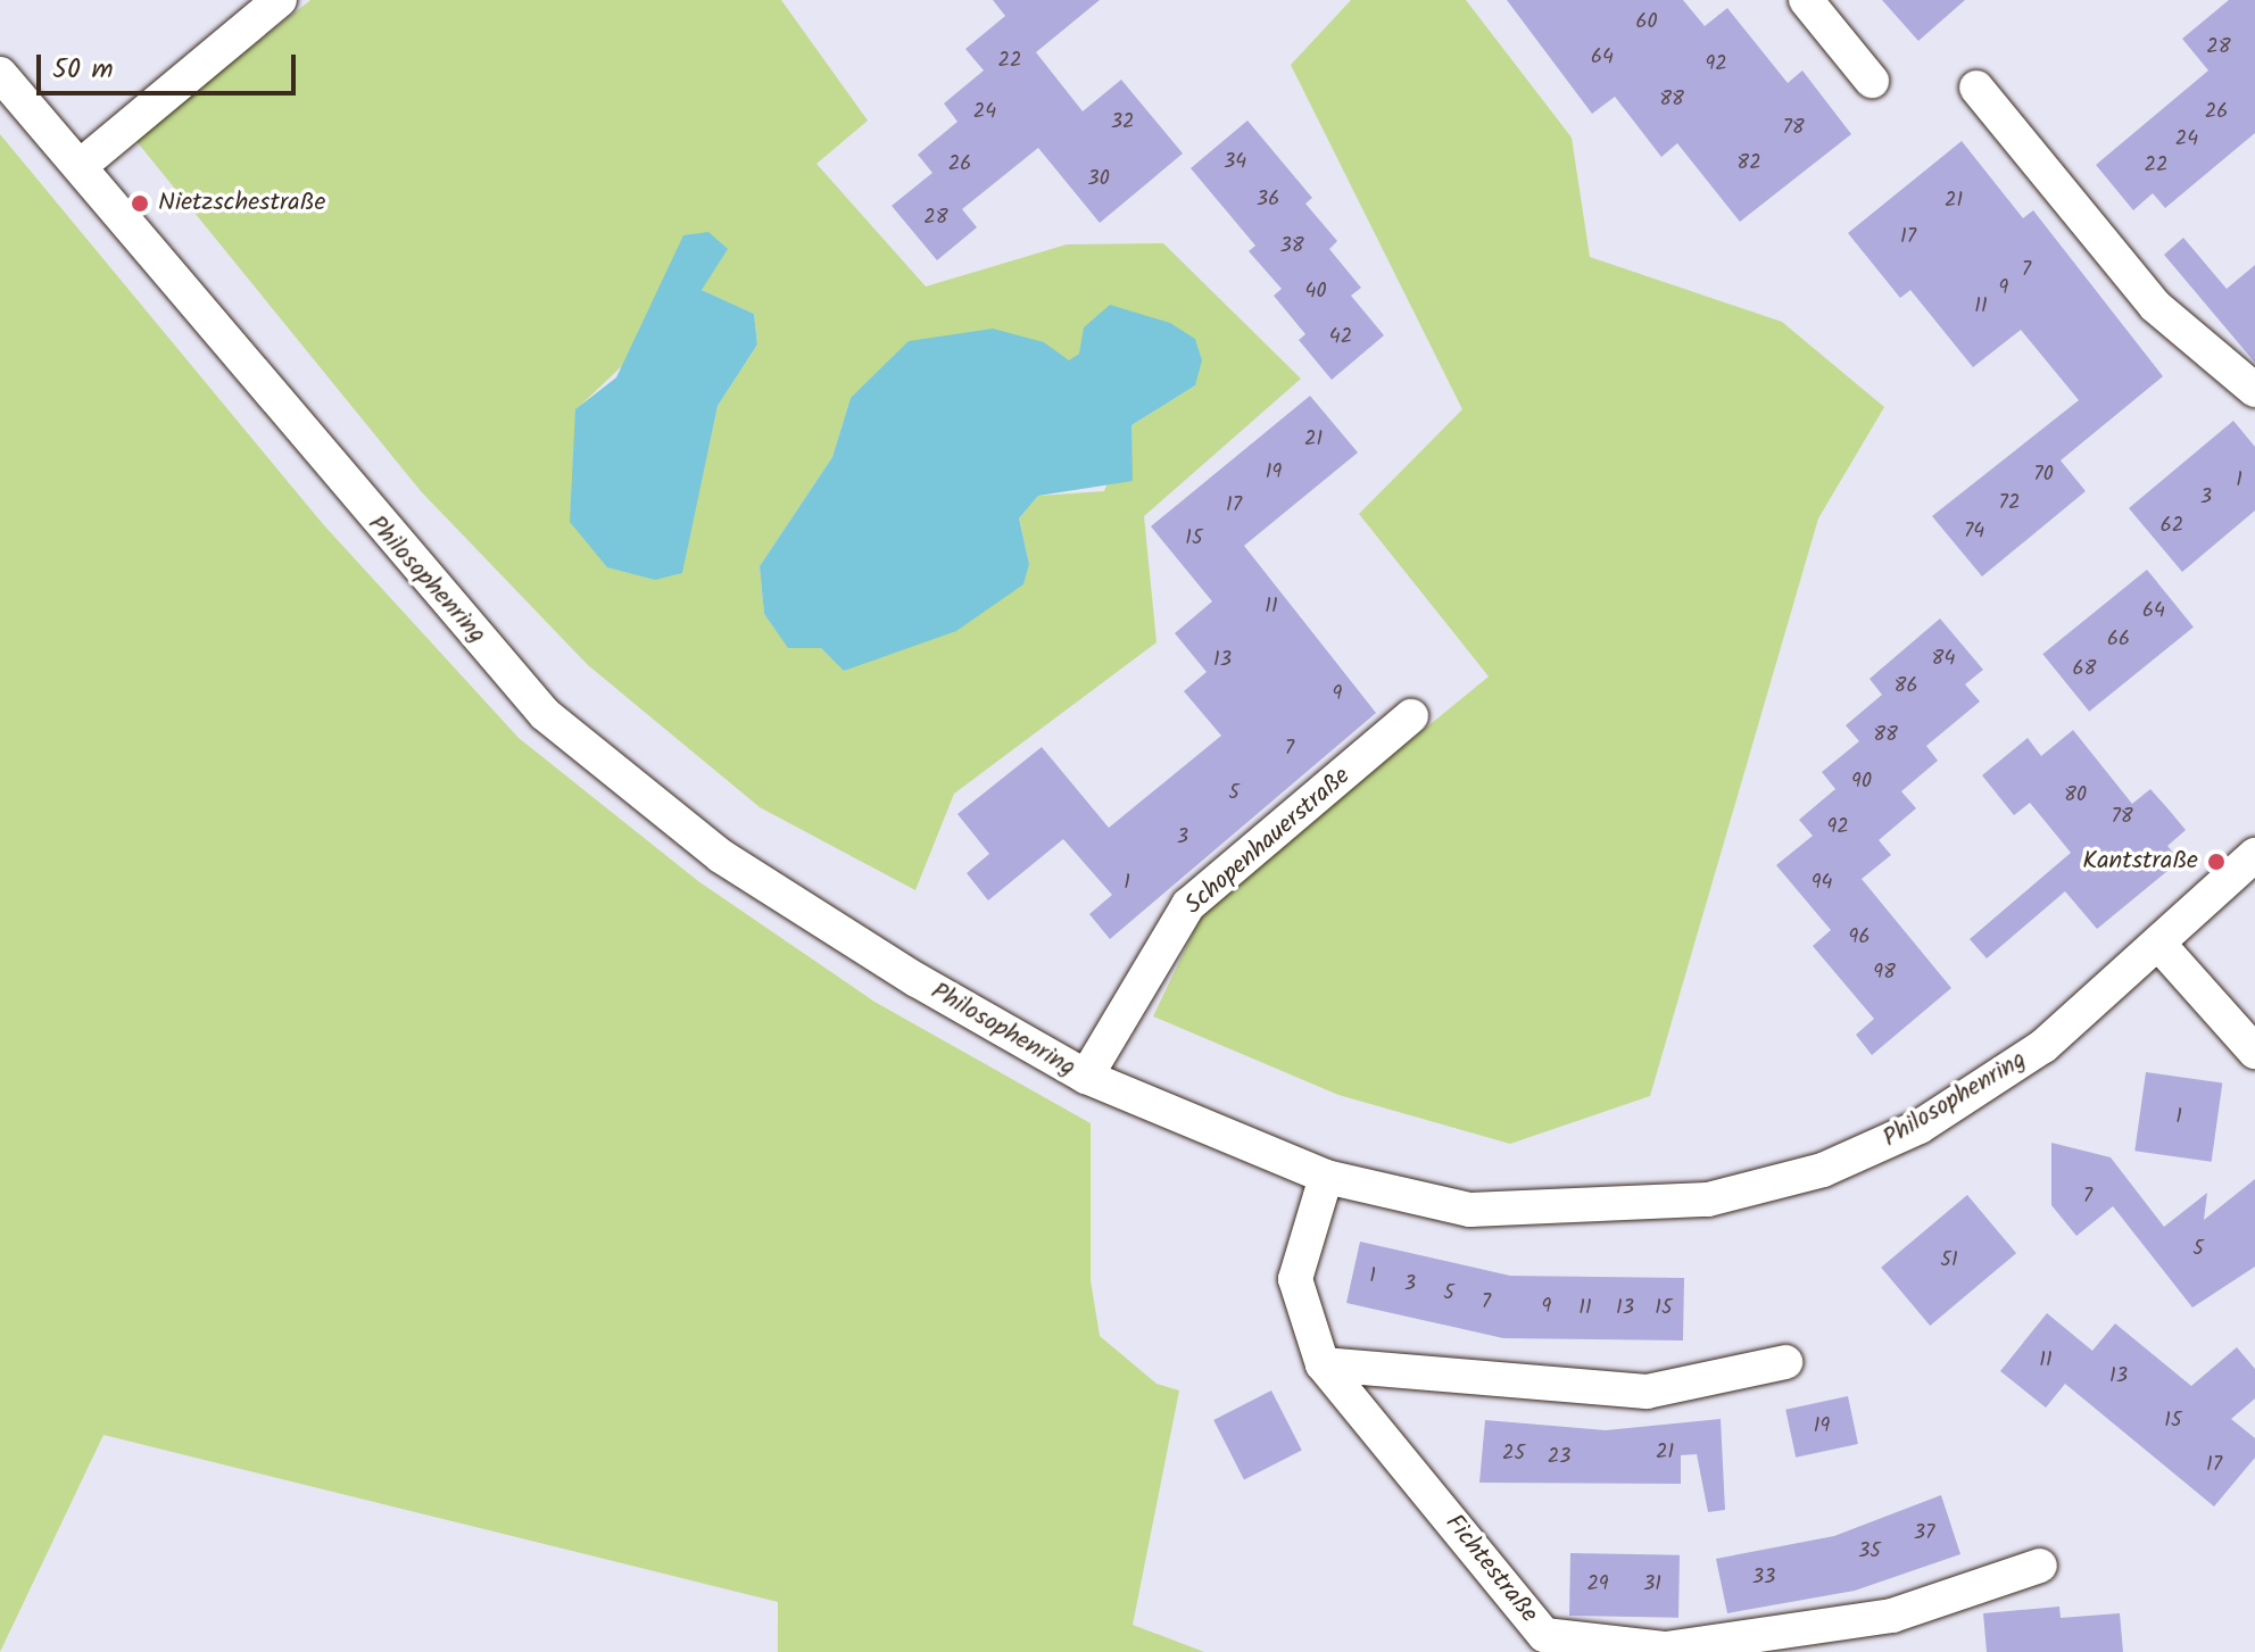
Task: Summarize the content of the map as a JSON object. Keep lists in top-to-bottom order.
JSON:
{
  "streets": {
    "street": ["Philosophenring", "Schopenhauerstraße", "Fichtestraße"]
  },
  "crossings": [
    ["Philosophenring", "Schopenhauerstraße"],
    ["Philosophenring", "Fichtestraße"]
  ],
  "places": ["Nietzschestraße", "Kantstraße"],
  "house_numbers": [
    "60",
    "28",
    "64",
    "22",
    "92",
    "88",
    "24",
    "26",
    "32",
    "78",
    "24",
    "34",
    "82",
    "26",
    "22",
    "30",
    "36",
    "21",
    "28",
    "17",
    "38",
    "7",
    "9",
    "40",
    "11",
    "42",
    "21",
    "19",
    "70",
    "1",
    "3",
    "72",
    "17",
    "62",
    "74",
    "15",
    "11",
    "64",
    "66",
    "84",
    "13",
    "68",
    "86",
    "9",
    "88",
    "7",
    "90",
    "5",
    "80",
    "78",
    "92",
    "3",
    "1",
    "94",
    "96",
    "98",
    "1",
    "7",
    "5",
    "51",
    "1",
    "3",
    "5",
    "7",
    "9",
    "11",
    "13",
    "15",
    "11",
    "13",
    "15",
    "19",
    "21",
    "25",
    "23",
    "17",
    "37",
    "35",
    "33",
    "29",
    "31"
  ],
  "scale_bar": "50 m"
}
